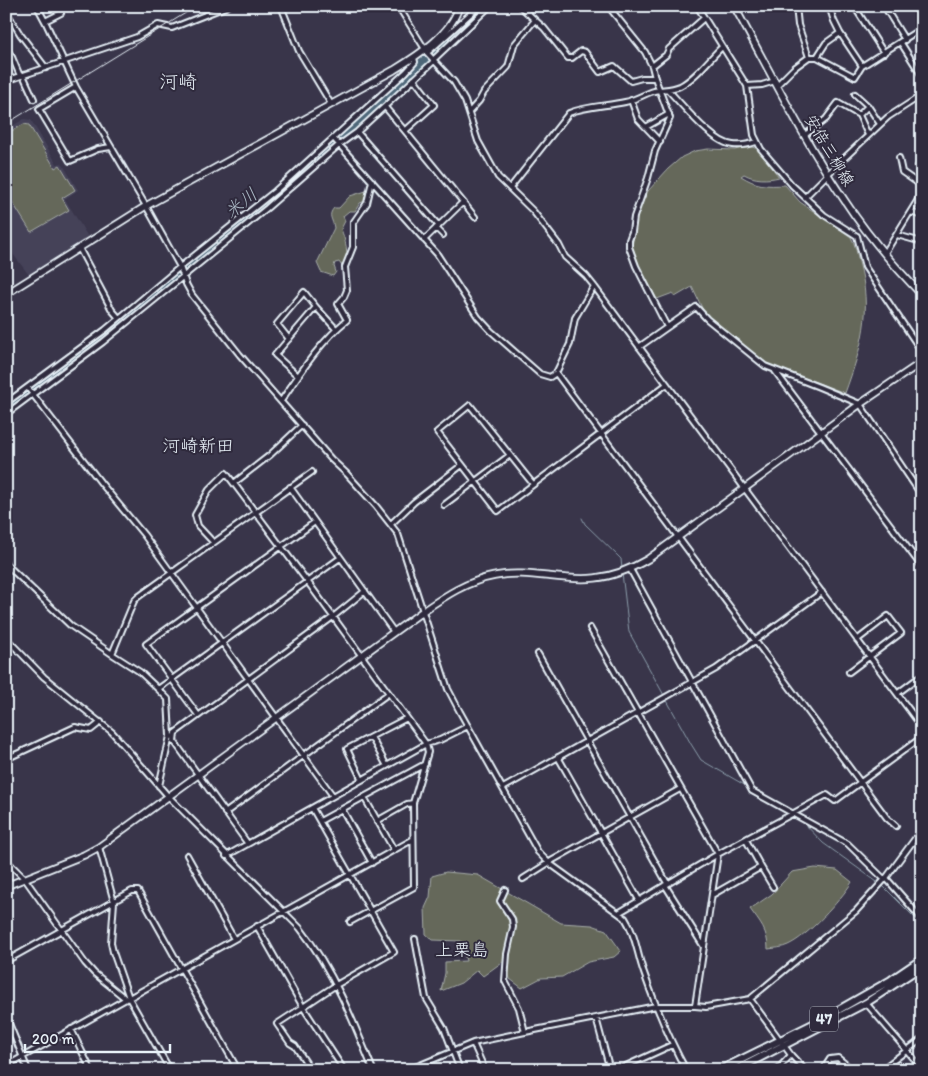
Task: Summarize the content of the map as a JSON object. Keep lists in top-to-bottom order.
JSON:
{
  "streets": {
    "main road": ["47"],
    "street": ["安倍三柳線"]
  },
  "districts": ["河崎", "河崎新田", "上栗島"],
  "water": ["米川"],
  "scale_bar": "200 m"
}
